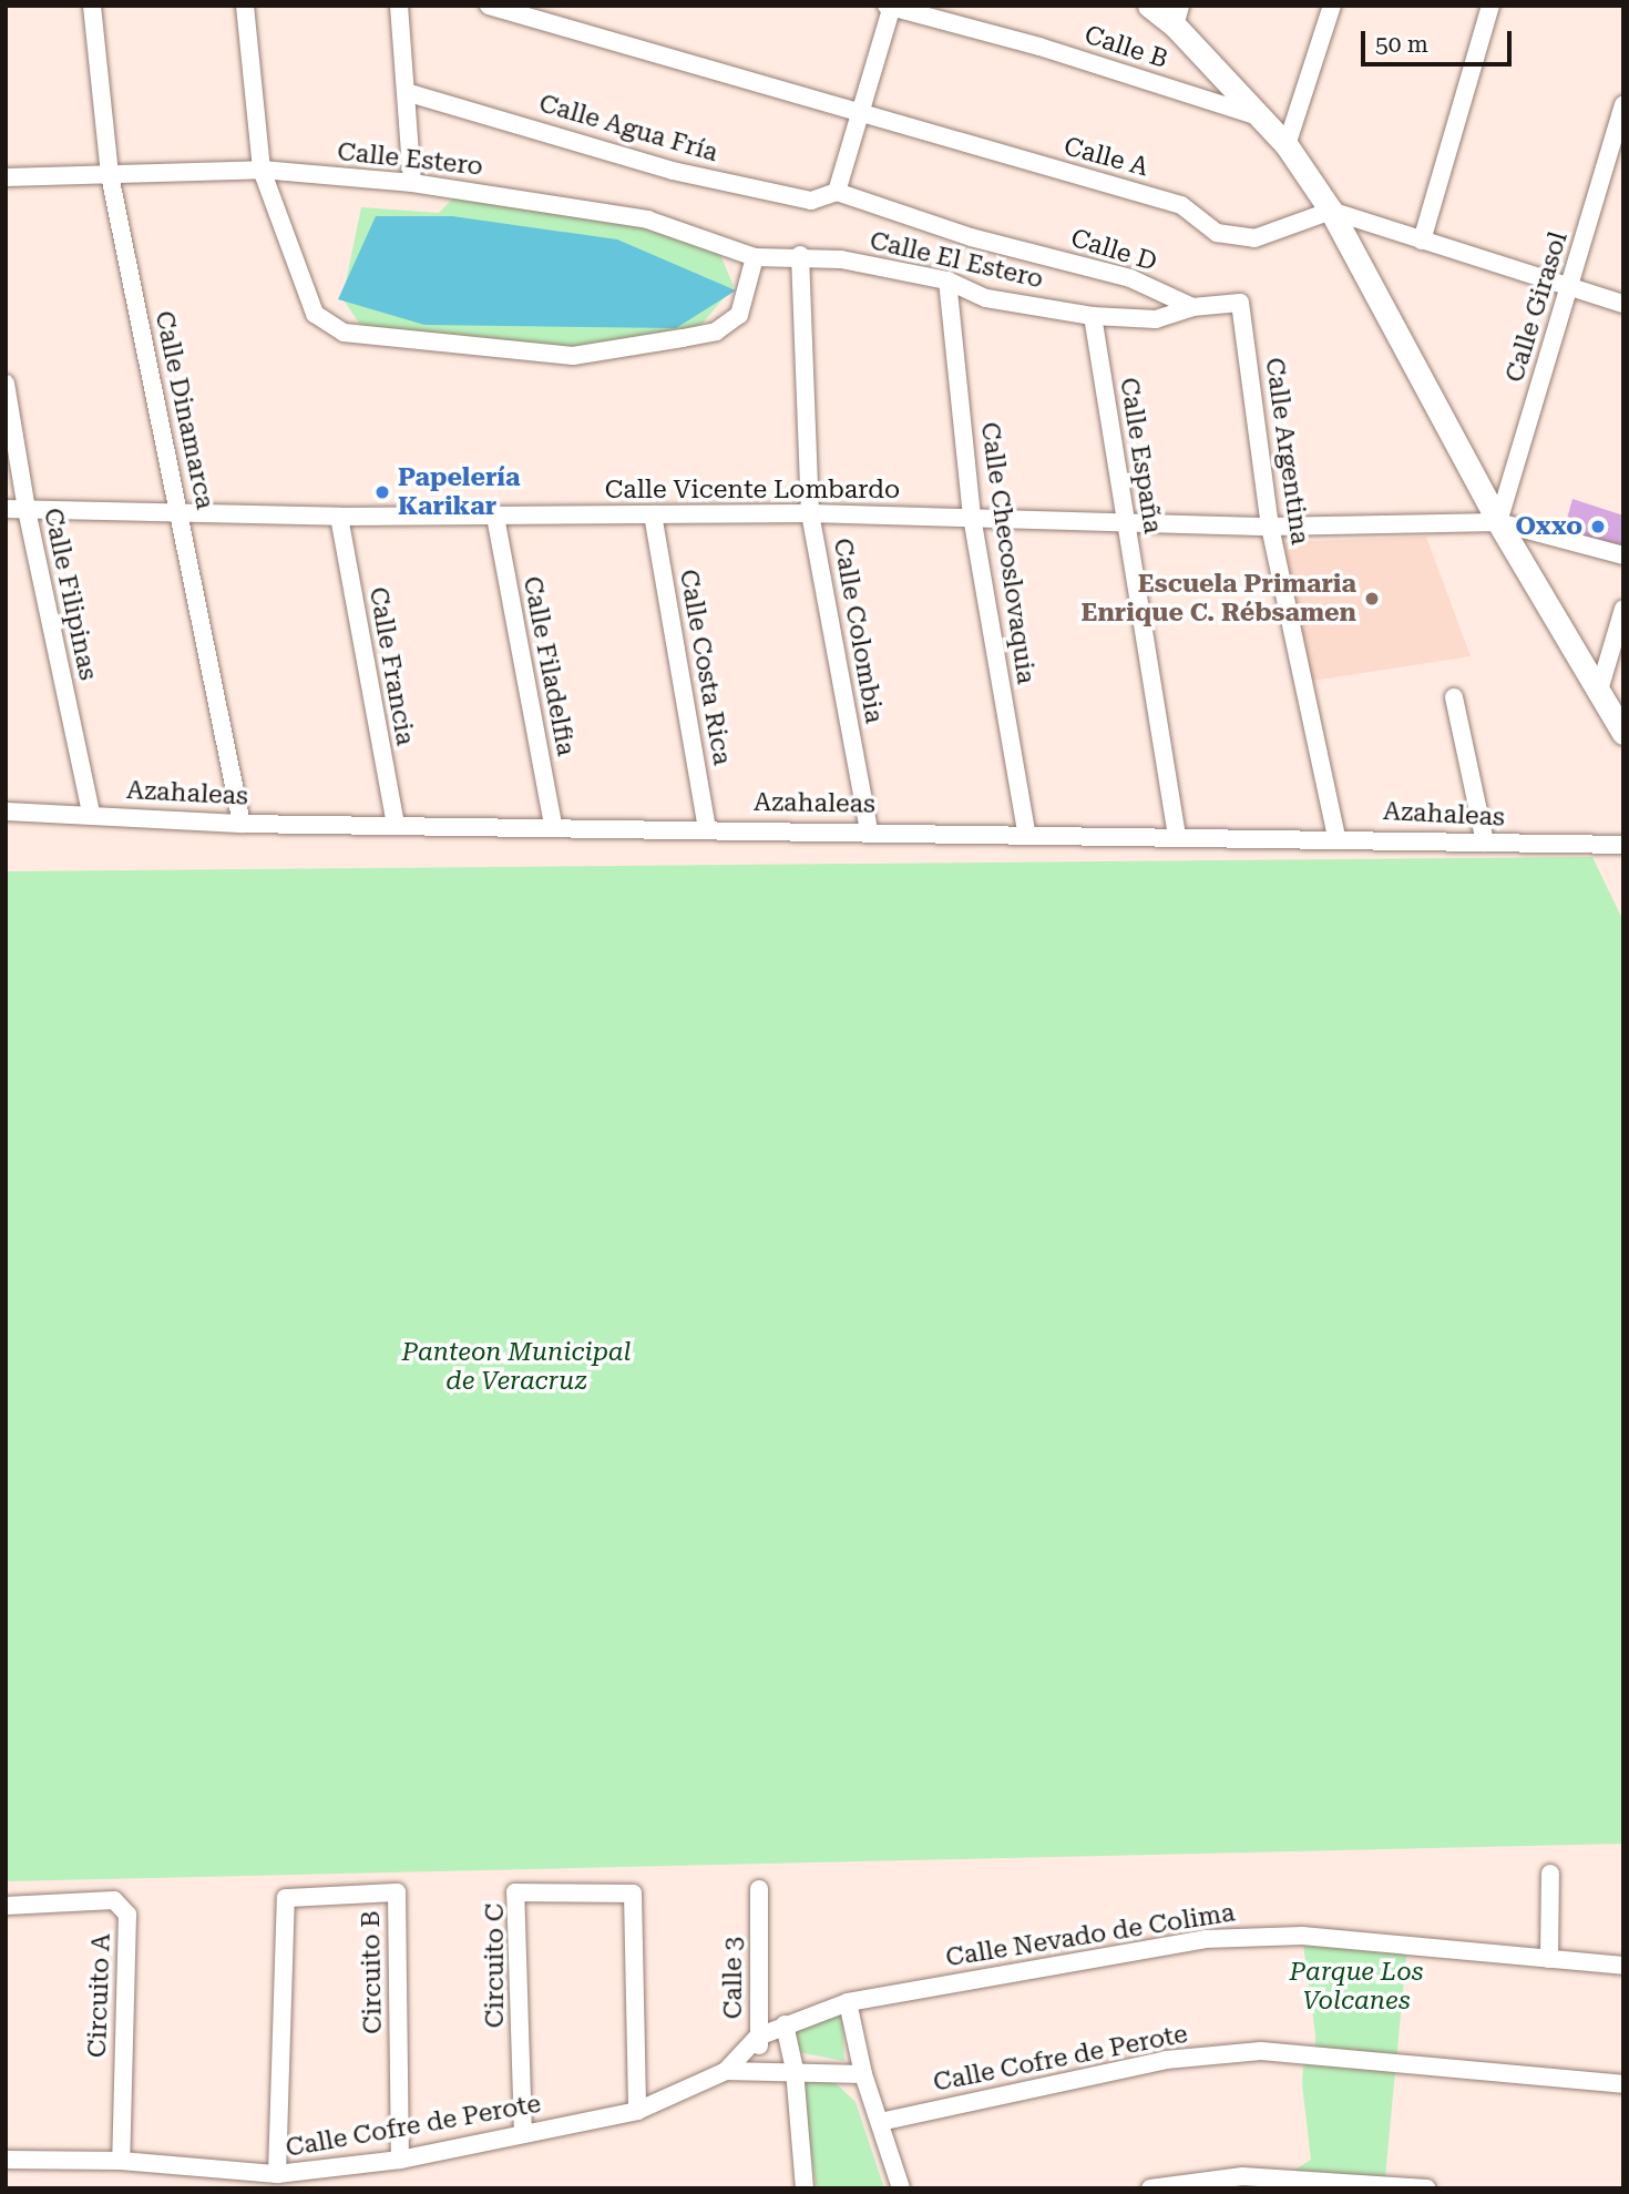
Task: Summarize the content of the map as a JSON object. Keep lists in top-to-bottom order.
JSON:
{
  "streets": {
    "street": [
      "Calle B",
      "Calle Agua Fría",
      "Calle A",
      "Calle Estero",
      "Calle D",
      "Calle El Estero",
      "Calle Girasol",
      "Calle Dinamarca",
      "Calle Argentina",
      "Calle España",
      "Calle Vicente Lombardo",
      "Calle Checoslovaquia",
      "Calle Filipinas",
      "Calle Colombia",
      "Calle Francia",
      "Calle Filadelfia",
      "Calle Costa Rica",
      "Azahaleas",
      "Calle Nevado de Colima",
      "Circuito C",
      "Circuito B",
      "Calle 3",
      "Circuito A",
      "Calle Cofre de Perote"
    ]
  },
  "crossings": [
    ["Calle Agua Fría", "Calle D"],
    ["Calle Estero", "Calle El Estero"],
    ["Calle Estero", "Calle Dinamarca"],
    ["Calle Estero", "Calle Colombia"],
    ["Calle D", "Calle El Estero"],
    ["Calle D", "Calle Argentina"],
    ["Calle El Estero", "Calle Argentina"],
    ["Calle El Estero", "Calle España"],
    ["Calle El Estero", "Calle Checoslovaquia"],
    ["Calle El Estero", "Calle Colombia"],
    ["Calle Girasol", "Calle Vicente Lombardo"],
    ["Calle Dinamarca", "Calle Vicente Lombardo"],
    ["Calle Dinamarca", "Azahaleas"],
    ["Calle Argentina", "Calle Vicente Lombardo"],
    ["Calle Argentina", "Azahaleas"],
    ["Calle España", "Calle Vicente Lombardo"],
    ["Calle España", "Azahaleas"],
    ["Calle Vicente Lombardo", "Calle Checoslovaquia"],
    ["Calle Vicente Lombardo", "Calle Filipinas"],
    ["Calle Vicente Lombardo", "Calle Colombia"],
    ["Calle Vicente Lombardo", "Calle Francia"],
    ["Calle Vicente Lombardo", "Calle Filadelfia"],
    ["Calle Vicente Lombardo", "Calle Costa Rica"],
    ["Calle Checoslovaquia", "Azahaleas"],
    ["Calle Filipinas", "Azahaleas"],
    ["Calle Colombia", "Azahaleas"],
    ["Calle Francia", "Azahaleas"],
    ["Calle Filadelfia", "Azahaleas"],
    ["Calle Costa Rica", "Azahaleas"],
    ["Calle Nevado de Colima", "Calle 3"],
    ["Calle Nevado de Colima", "Calle Cofre de Perote"],
    ["Circuito C", "Calle Cofre de Perote"],
    ["Circuito B", "Calle Cofre de Perote"],
    ["Calle 3", "Calle Cofre de Perote"],
    ["Circuito A", "Calle Cofre de Perote"]
  ],
  "parks": ["Panteon Municipal de Veracruz", "Parque Los Volcanes"],
  "places": ["Papelería Karikar", "Oxxo", "Escuela Primaria Enrique C. Rébsamen"],
  "scale_bar": "50 m"
}
